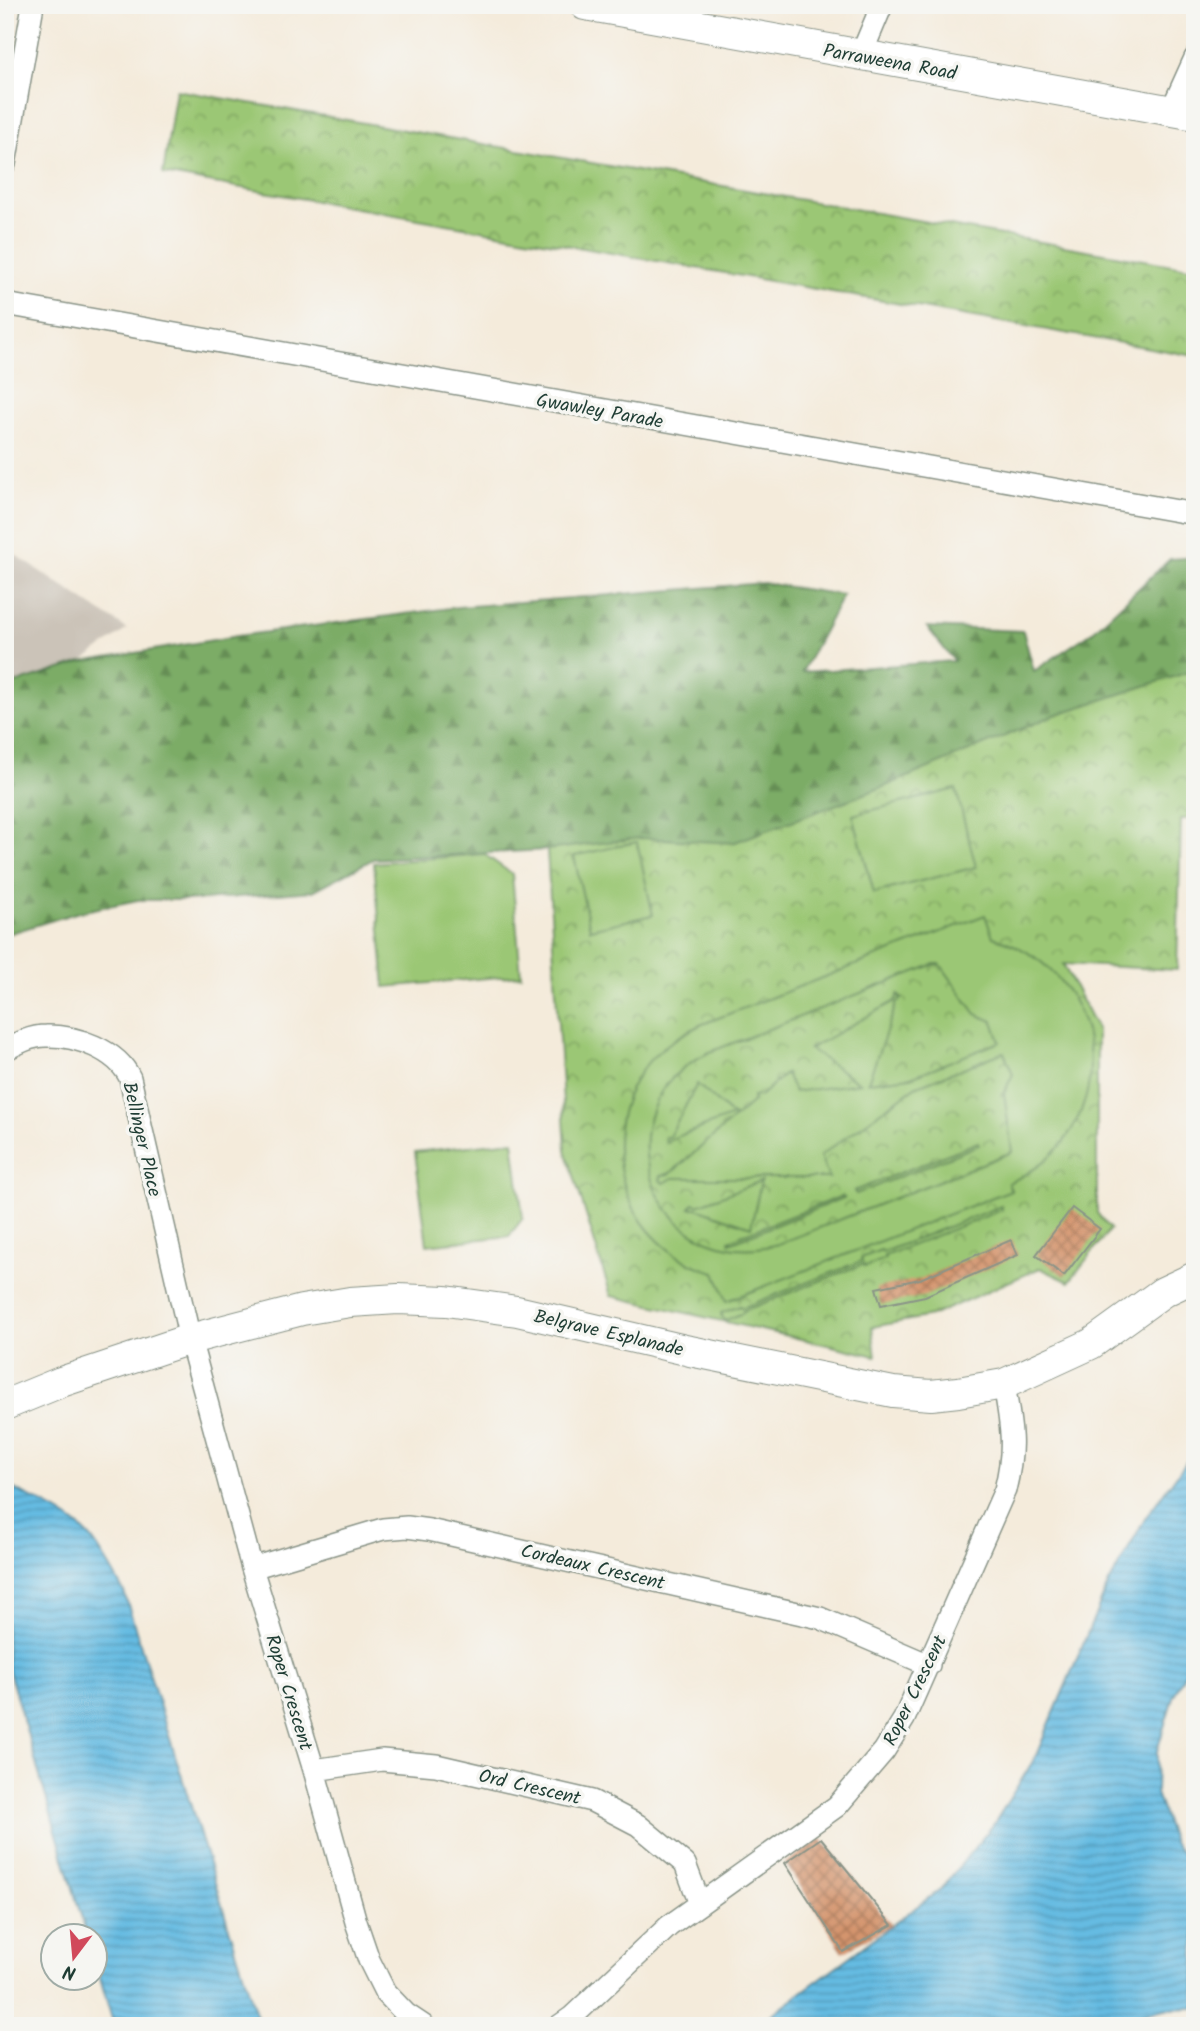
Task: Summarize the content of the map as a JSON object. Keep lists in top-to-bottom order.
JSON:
{
  "streets": {
    "street": [
      "Parraweena Road",
      "Gwawley Parade",
      "Bellinger Place",
      "Belgrave Esplanade",
      "Cordeaux Crescent",
      "Roper Crescent",
      "Ord Crescent"
    ]
  },
  "crossings": [
    ["Bellinger Place", "Belgrave Esplanade"],
    ["Bellinger Place", "Roper Crescent"],
    ["Belgrave Esplanade", "Roper Crescent"],
    ["Cordeaux Crescent", "Roper Crescent"],
    ["Roper Crescent", "Ord Crescent"]
  ],
  "north": "bottom"
}
